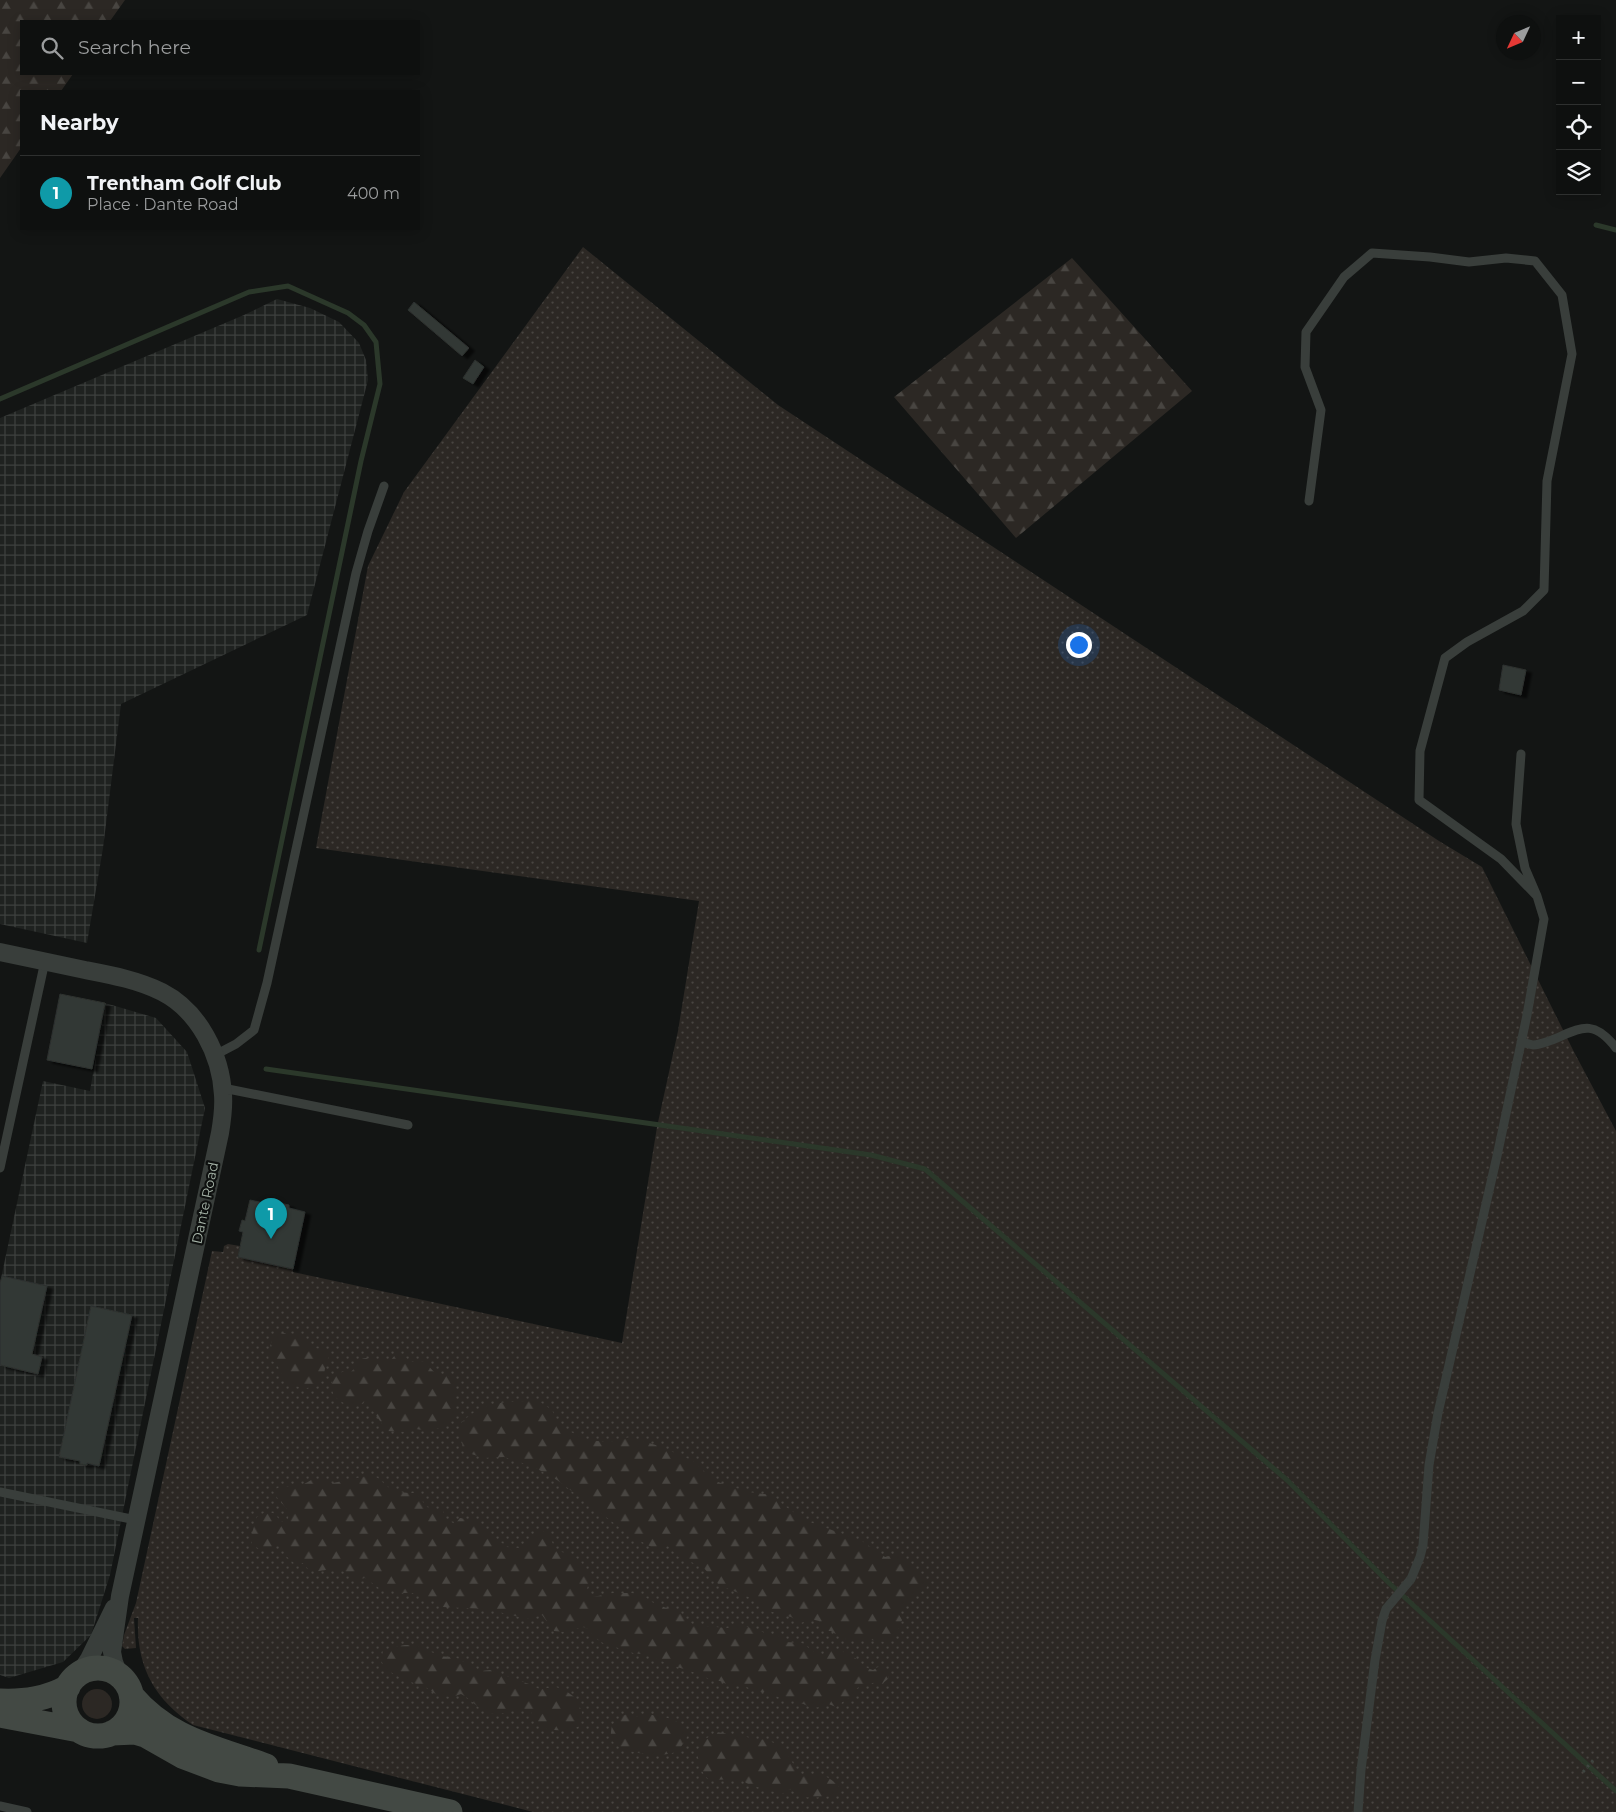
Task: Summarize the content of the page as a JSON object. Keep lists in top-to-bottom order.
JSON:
{
  "streets": {
    "street": ["Dante Road"]
  },
  "north": "bottom left",
  "page": {
    "map_buttons": ["+", "−"],
    "search": "Search here",
    "heading": "Nearby",
    "list": [
      {
        "mark": "1",
        "name": "Trentham Golf Club",
        "note": "Place · Dante Road",
        "value": "400 m"
      }
    ],
    "pins": "1"
  }
}
